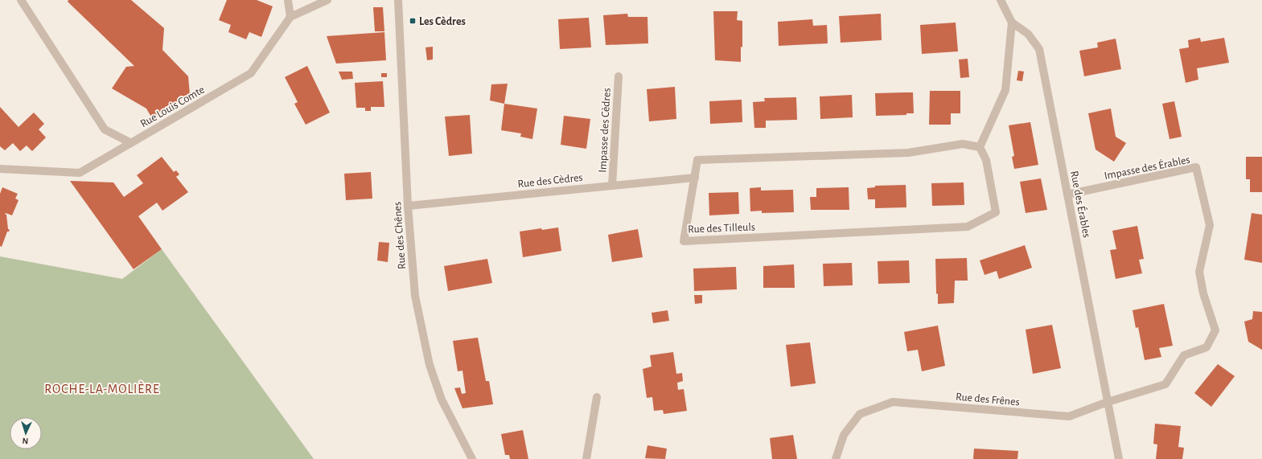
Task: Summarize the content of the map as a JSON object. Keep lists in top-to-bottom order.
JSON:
{
  "streets": {
    "street": [
      "Rue Louis Comte",
      "Impasse des Cèdres",
      "Impasse des Érables",
      "Rue des Cèdres",
      "Rue des Érables",
      "Rue des Tilleuls",
      "Rue des Chênes",
      "Rue des Frênes"
    ]
  },
  "crossings": [
    ["Impasse des Cèdres", "Rue des Cèdres"],
    ["Impasse des Érables", "Rue des Érables"],
    ["Impasse des Érables", "Rue des Frênes"],
    ["Rue des Cèdres", "Rue des Tilleuls"],
    ["Rue des Cèdres", "Rue des Chênes"],
    ["Rue des Érables", "Rue des Frênes"]
  ],
  "districts": ["ROCHE-LA-MOLIÈRE"],
  "places": {
    "transit": ["Les Cèdres"]
  },
  "north": "bottom"
}
